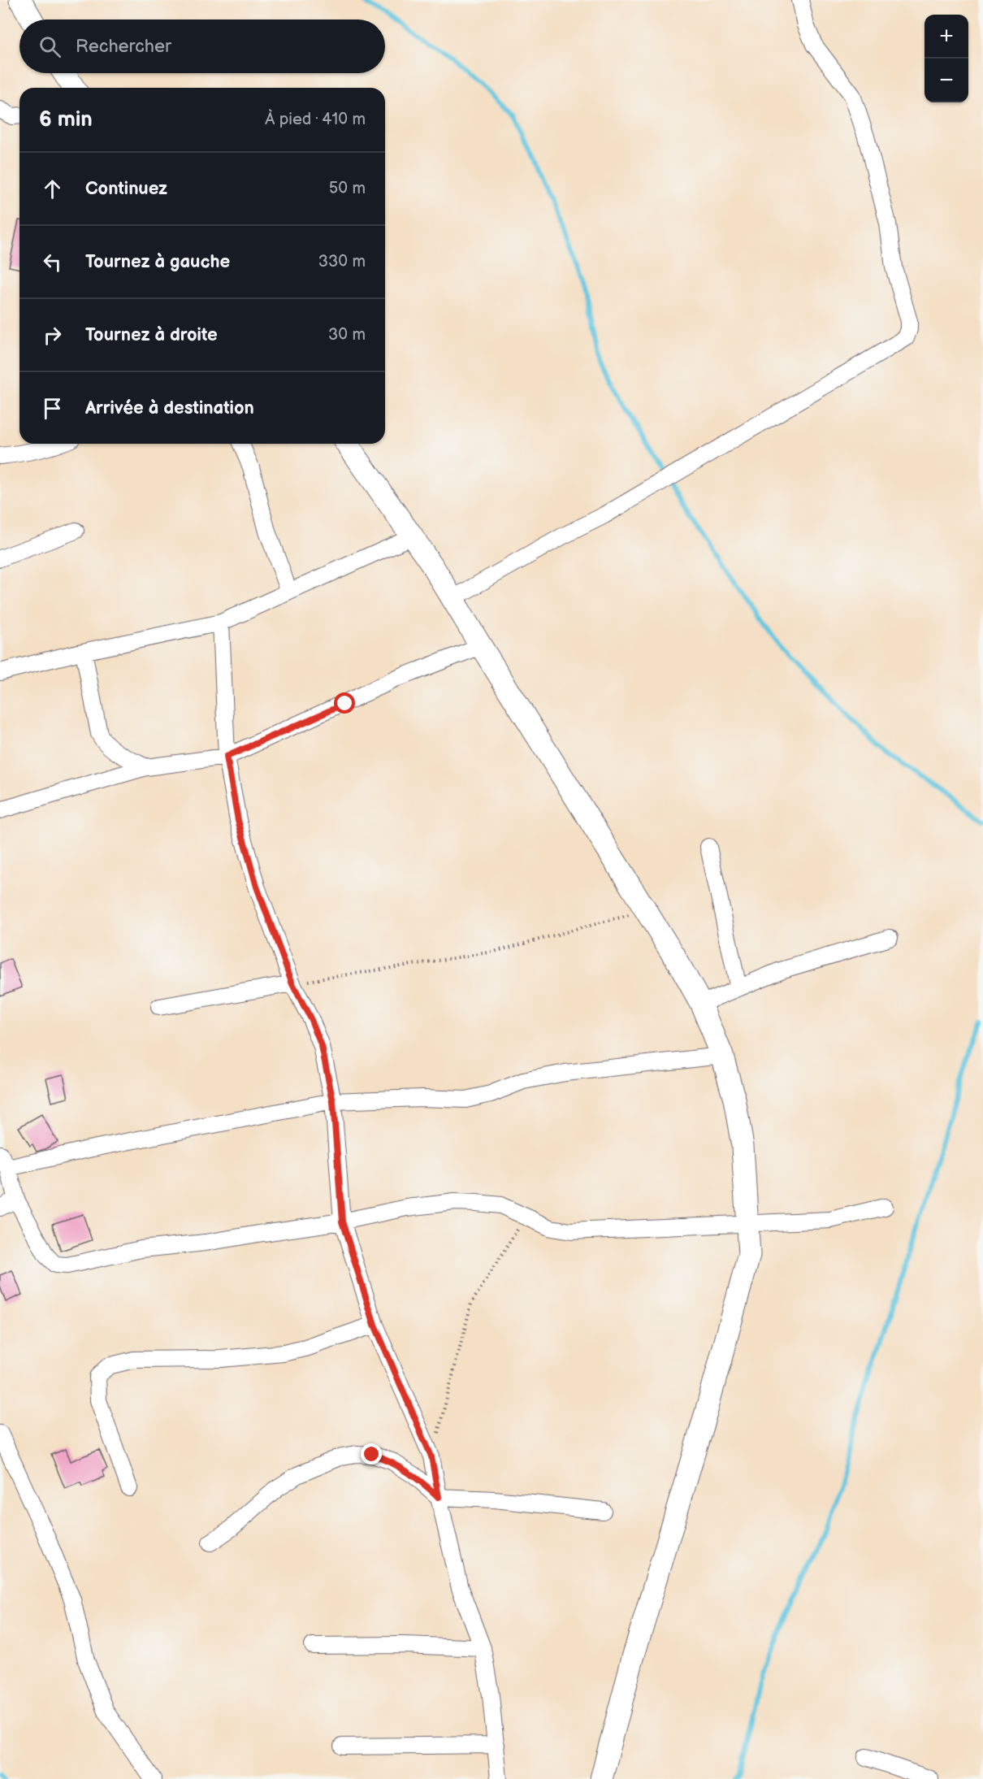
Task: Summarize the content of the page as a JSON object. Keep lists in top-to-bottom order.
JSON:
{
  "page": {
    "map_buttons": ["+", "−"],
    "search": "Rechercher",
    "heading": ["6 min", "À pied · 410 m"],
    "list": [
      ["Continuez", "50 m"],
      ["Tournez à gauche", "330 m"],
      ["Tournez à droite", "30 m"],
      "Arrivée à destination"
    ]
  }
}
